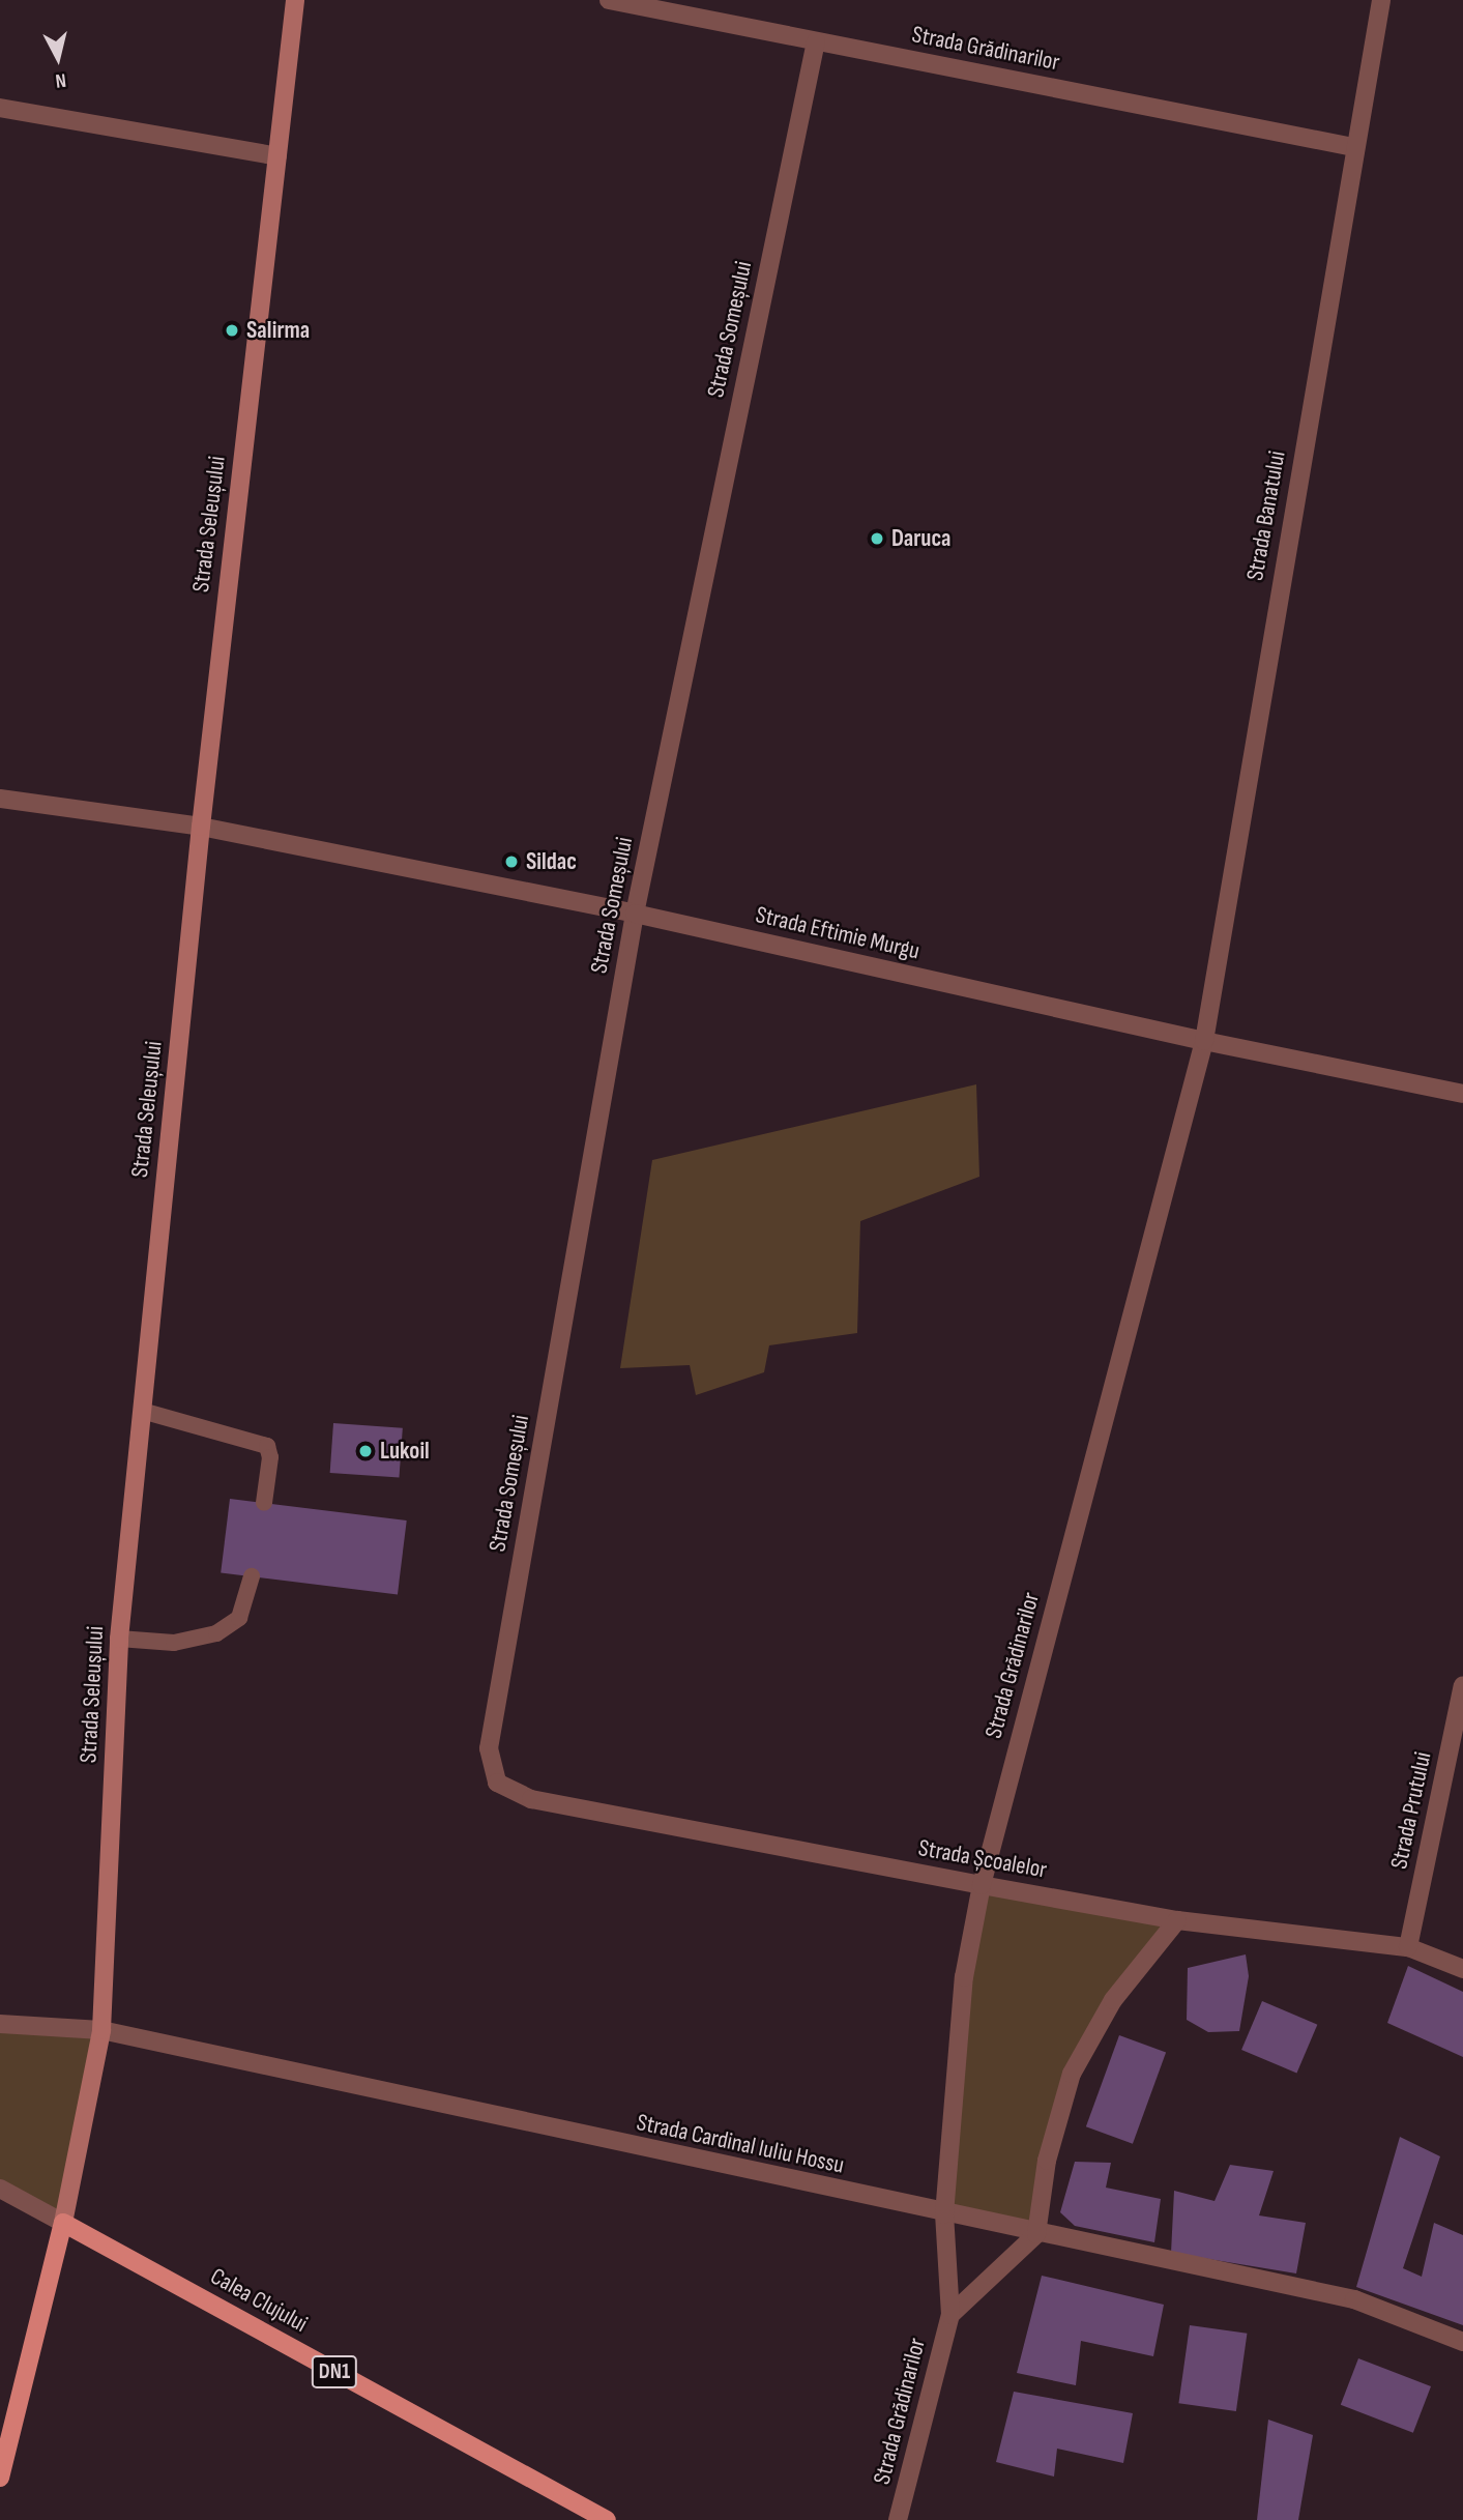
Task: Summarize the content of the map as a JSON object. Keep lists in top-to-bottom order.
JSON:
{
  "streets": {
    "main road": ["Strada Seleușului", "Calea Clujului", "DN1"],
    "street": [
      "Strada Grădinarilor",
      "Strada Someșului",
      "Strada Banatului",
      "Strada Eftimie Murgu",
      "Strada Prutului",
      "Strada Școalelor",
      "Strada Cardinal Iuliu Hossu"
    ]
  },
  "crossings": [
    ["Strada Grădinarilor", "Strada Someșului"],
    ["Strada Grădinarilor", "Strada Banatului"],
    ["Strada Grădinarilor", "Strada Eftimie Murgu"],
    ["Strada Grădinarilor", "Strada Școalelor"],
    ["Strada Grădinarilor", "Strada Cardinal Iuliu Hossu"],
    ["Strada Someșului", "Strada Eftimie Murgu"],
    ["Strada Someșului", "Strada Școalelor"],
    ["Strada Banatului", "Strada Eftimie Murgu"],
    ["Strada Seleușului", "Strada Eftimie Murgu"],
    ["Strada Seleușului", "Strada Cardinal Iuliu Hossu"],
    ["Strada Seleușului", "Calea Clujului"],
    ["Strada Prutului", "Strada Școalelor"]
  ],
  "places": [
    "Salirma",
    "Daruca",
    "Sildac",
    "Lukoil"
  ],
  "north": "bottom"
}
